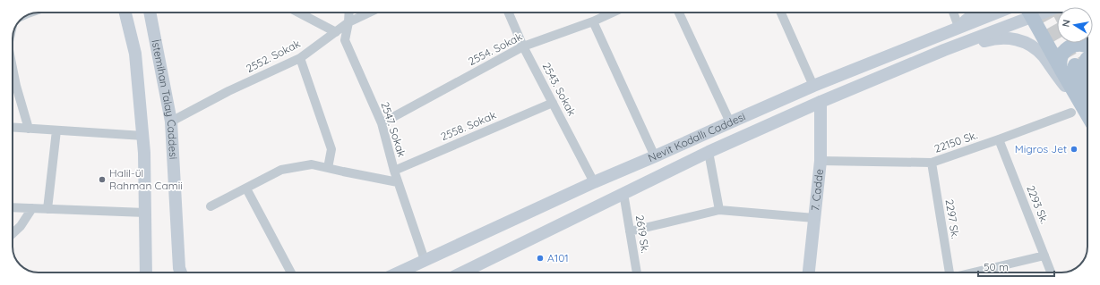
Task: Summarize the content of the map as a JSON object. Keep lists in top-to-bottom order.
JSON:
{
  "streets": {
    "main road": ["İstemihan Talay Caddesi", "Nevit Kodallı Caddesi", "7. Cadde"],
    "street": [
      "2554. Sokak",
      "2552. Sokak",
      "2543. Sokak",
      "2558. Sokak",
      "2547. Sokak",
      "22150 Sk.",
      "2293 Sk.",
      "2297 Sk.",
      "2619 Sk."
    ]
  },
  "crossings": [
    ["2554. Sokak", "2543. Sokak"],
    ["2554. Sokak", "2547. Sokak"],
    ["2552. Sokak", "İstemihan Talay Caddesi"],
    ["2552. Sokak", "2547. Sokak"],
    ["2543. Sokak", "2558. Sokak"],
    ["2543. Sokak", "Nevit Kodallı Caddesi"],
    ["2558. Sokak", "2547. Sokak"],
    ["2547. Sokak", "Nevit Kodallı Caddesi"],
    ["Nevit Kodallı Caddesi", "7. Cadde"],
    ["Nevit Kodallı Caddesi", "2619 Sk."],
    ["22150 Sk.", "7. Cadde"],
    ["22150 Sk.", "2293 Sk."],
    ["22150 Sk.", "2297 Sk."]
  ],
  "places": ["Migros Jet", "Halil-ül Rahman Camii", "A101"],
  "scale_bar": "50 m",
  "north": "left"
}
